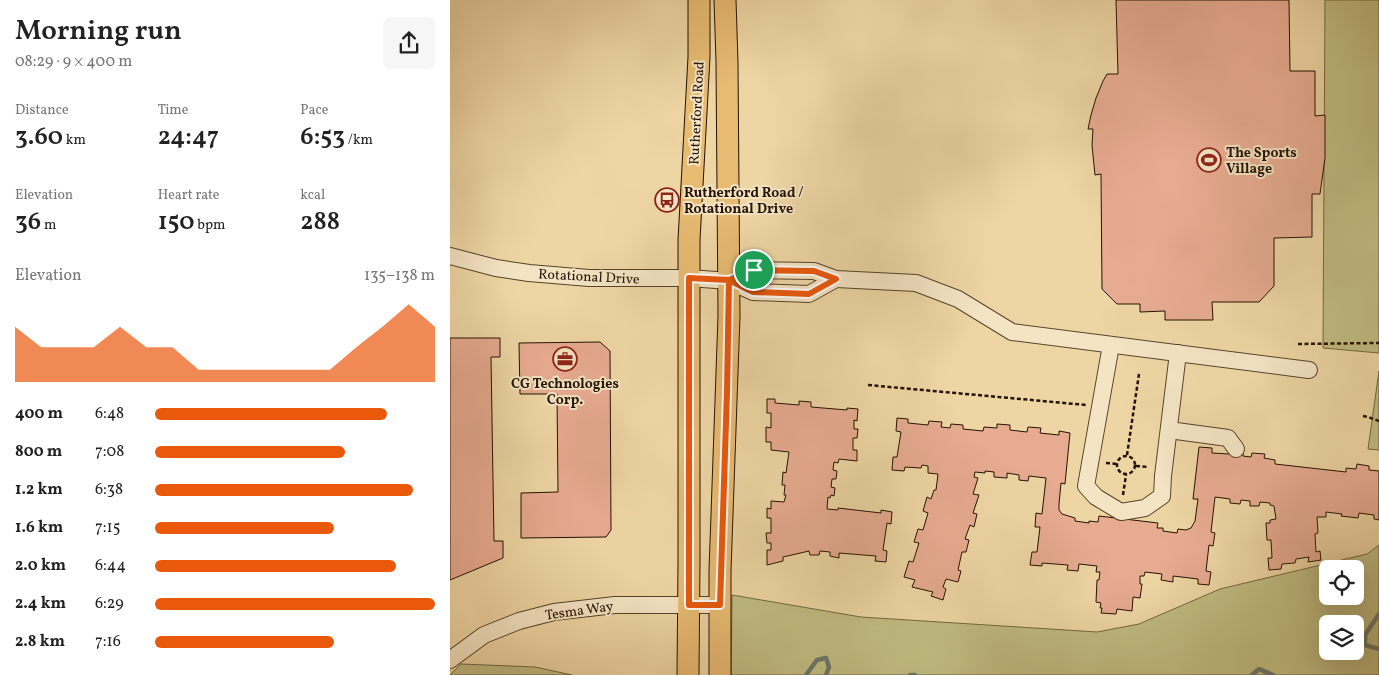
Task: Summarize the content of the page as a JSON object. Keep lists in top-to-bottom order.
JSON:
{
  "streets": {
    "main road": ["Rutherford Road"],
    "street": ["Rotational Drive", "Tesma Way"]
  },
  "crossings": [
    ["Rutherford Road", "Rotational Drive"],
    ["Rutherford Road", "Tesma Way"]
  ],
  "places": {
    "sports": ["The Sports Village"],
    "bus stop": ["Rutherford Road / Rotational Drive"],
    "office": ["CG Technologies Corp."]
  },
  "page": {
    "heading": ["Morning run", "08:29 · 9 × 400 m"],
    "stats": [
      ["Distance", "3.60 km"],
      ["Time", "24:47"],
      ["Pace", "6:53 /km"],
      ["Elevation", "36 m"],
      ["Heart rate", "150 bpm"],
      ["kcal", "288"]
    ],
    "chart": ["Elevation", "135–138 m"],
    "list": [
      {
        "name": "400 m",
        "note": "6:48"
      },
      {
        "name": "800 m",
        "note": "7:08"
      },
      {
        "name": "1.2 km",
        "note": "6:38"
      },
      {
        "name": "1.6 km",
        "note": "7:15"
      },
      {
        "name": "2.0 km",
        "note": "6:44"
      },
      {
        "name": "2.4 km",
        "note": "6:29"
      },
      {
        "name": "2.8 km",
        "note": "7:16"
      }
    ]
  }
}
